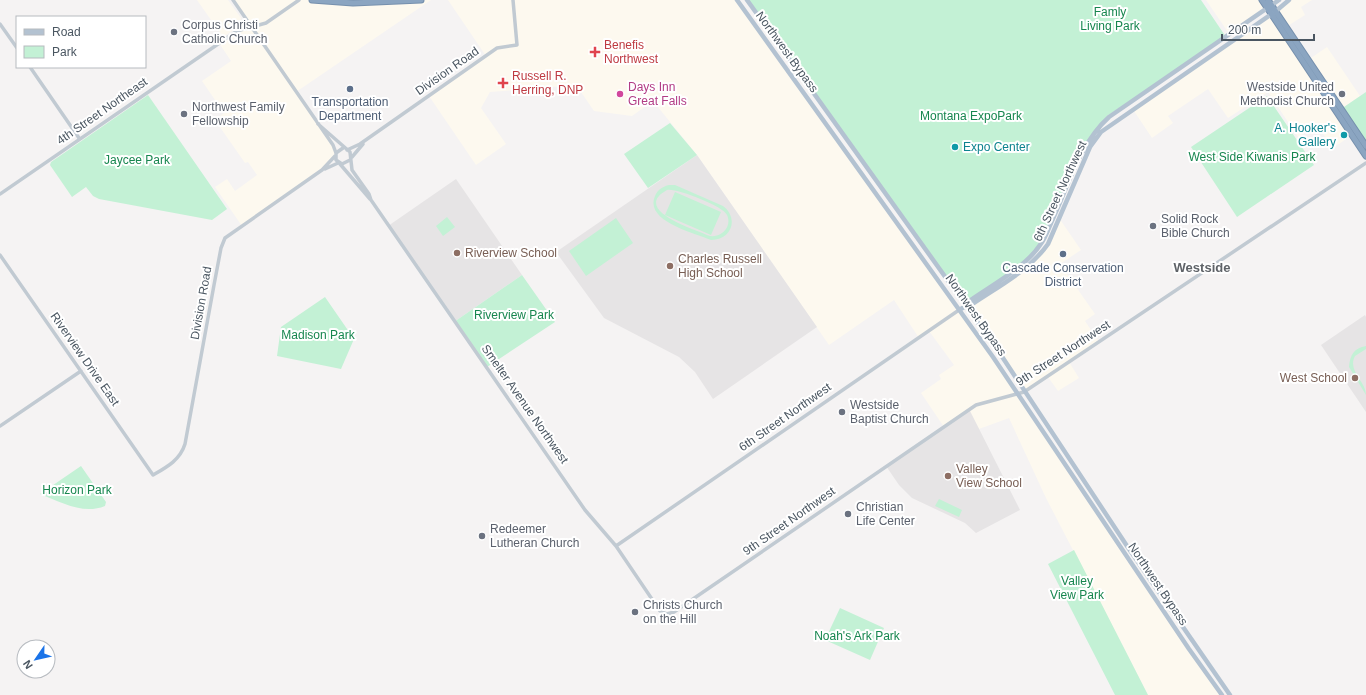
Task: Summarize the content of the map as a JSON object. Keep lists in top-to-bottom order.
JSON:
{
  "streets": {
    "main road": ["Northwest Bypass", "6th Street Northwest"],
    "street": [
      "Division Road",
      "4th Street Northeast",
      "9th Street Northwest",
      "Riverview Drive East",
      "Smelter Avenue Northwest"
    ]
  },
  "crossings": [
    ["Northwest Bypass", "6th Street Northwest"],
    ["Northwest Bypass", "9th Street Northwest"],
    ["Division Road", "Riverview Drive East"],
    ["Division Road", "Smelter Avenue Northwest"],
    ["6th Street Northwest", "Smelter Avenue Northwest"],
    ["9th Street Northwest", "Smelter Avenue Northwest"]
  ],
  "districts": ["Westside"],
  "parks": [
    "Famly Living Park",
    "Montana ExpoPark",
    "West Side Kiwanis Park",
    "Jaycee Park",
    "Riverview Park",
    "Madison Park",
    "Horizon Park",
    "Valley View Park",
    "Noah's Ark Park"
  ],
  "places": {
    "other": [
      "Corpus Christi Catholic Church",
      "Transportation Department",
      "Days Inn Great Falls",
      "Westside United Methodist Church",
      "Northwest Family Fellowship",
      "A. Hooker's Gallery",
      "Expo Center",
      "Solid Rock Bible Church",
      "Riverview School",
      "Cascade Conservation District",
      "Charles Russell High School",
      "West School",
      "Westside Baptist Church",
      "Valley View School",
      "Christian Life Center",
      "Redeemer Lutheran Church",
      "Christs Church on the Hill"
    ],
    "health": ["Benefis Northwest", "Russell R. Herring, DNP"]
  },
  "legend": ["Road", "Park"],
  "scale_bar": "200 m",
  "north": "bottom left"
}
